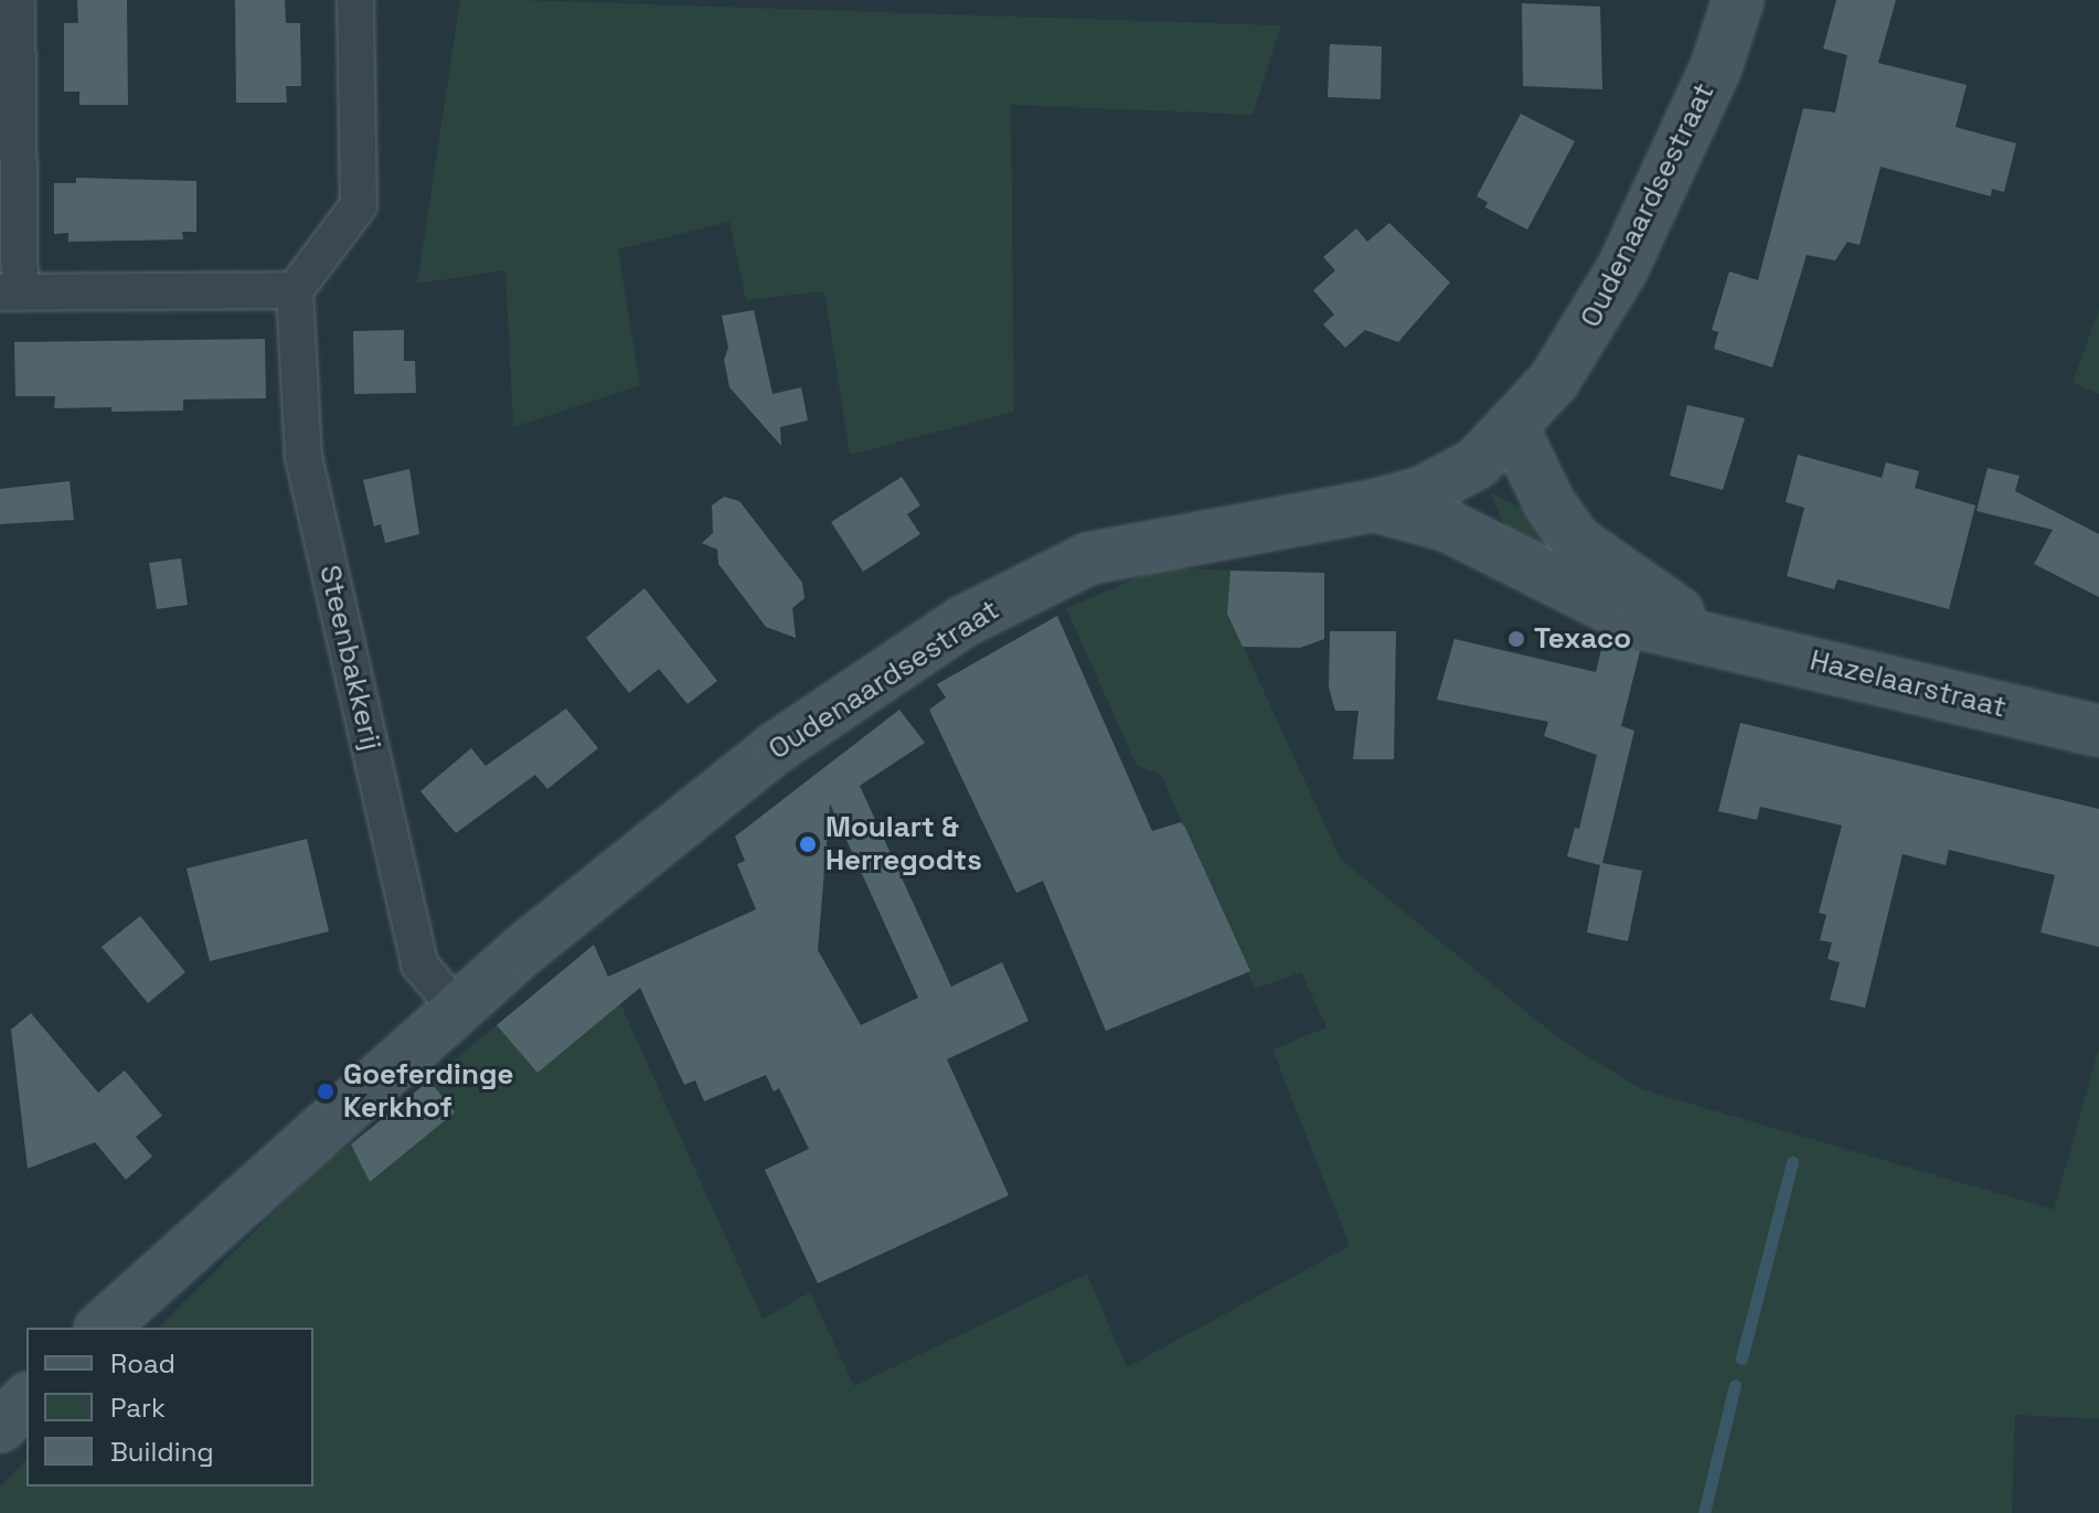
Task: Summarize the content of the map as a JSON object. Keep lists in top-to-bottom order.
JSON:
{
  "streets": {
    "main road": ["Oudenaardsestraat", "Hazelaarstraat"],
    "street": ["Steenbakkerij"]
  },
  "crossings": [
    ["Oudenaardsestraat", "Steenbakkerij"],
    ["Oudenaardsestraat", "Hazelaarstraat"]
  ],
  "places": ["Texaco", "Moulart & Herregodts", "Goeferdinge Kerkhof"],
  "legend": ["Road", "Park", "Building"]
}
